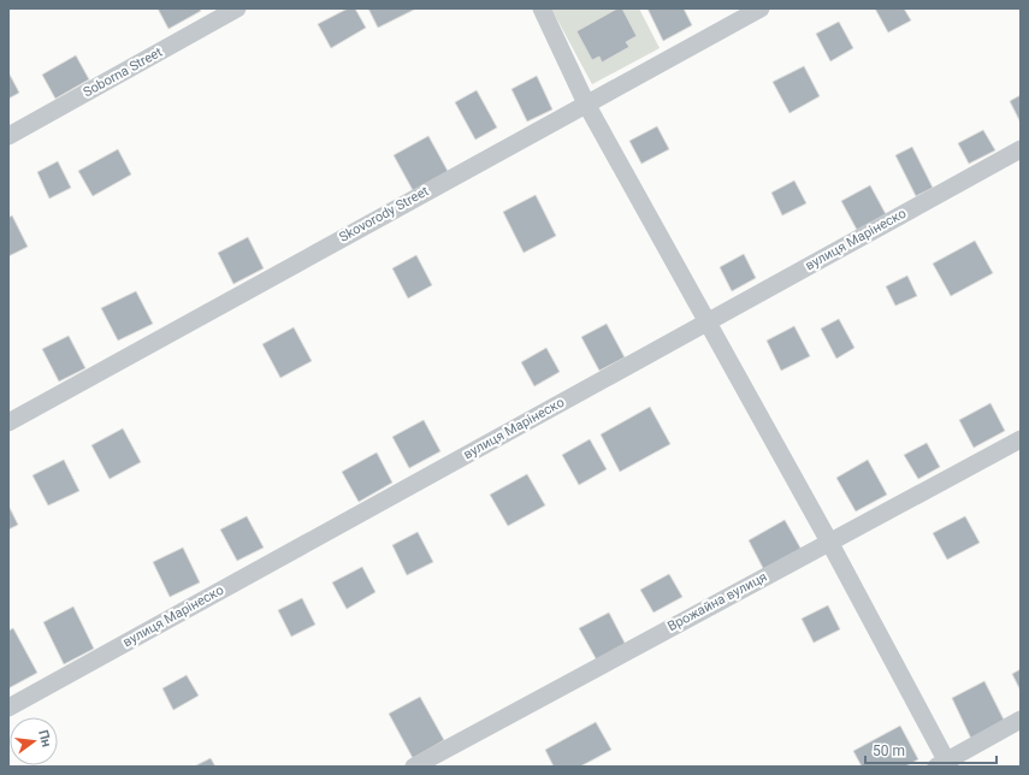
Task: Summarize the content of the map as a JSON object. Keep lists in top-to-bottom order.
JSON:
{
  "streets": {
    "street": [
      "Soborna Street",
      "Skovorody Street",
      "вулиця Марінеско",
      "Врожайна вулиця"
    ]
  },
  "scale_bar": "50 m",
  "north": "right"
}
